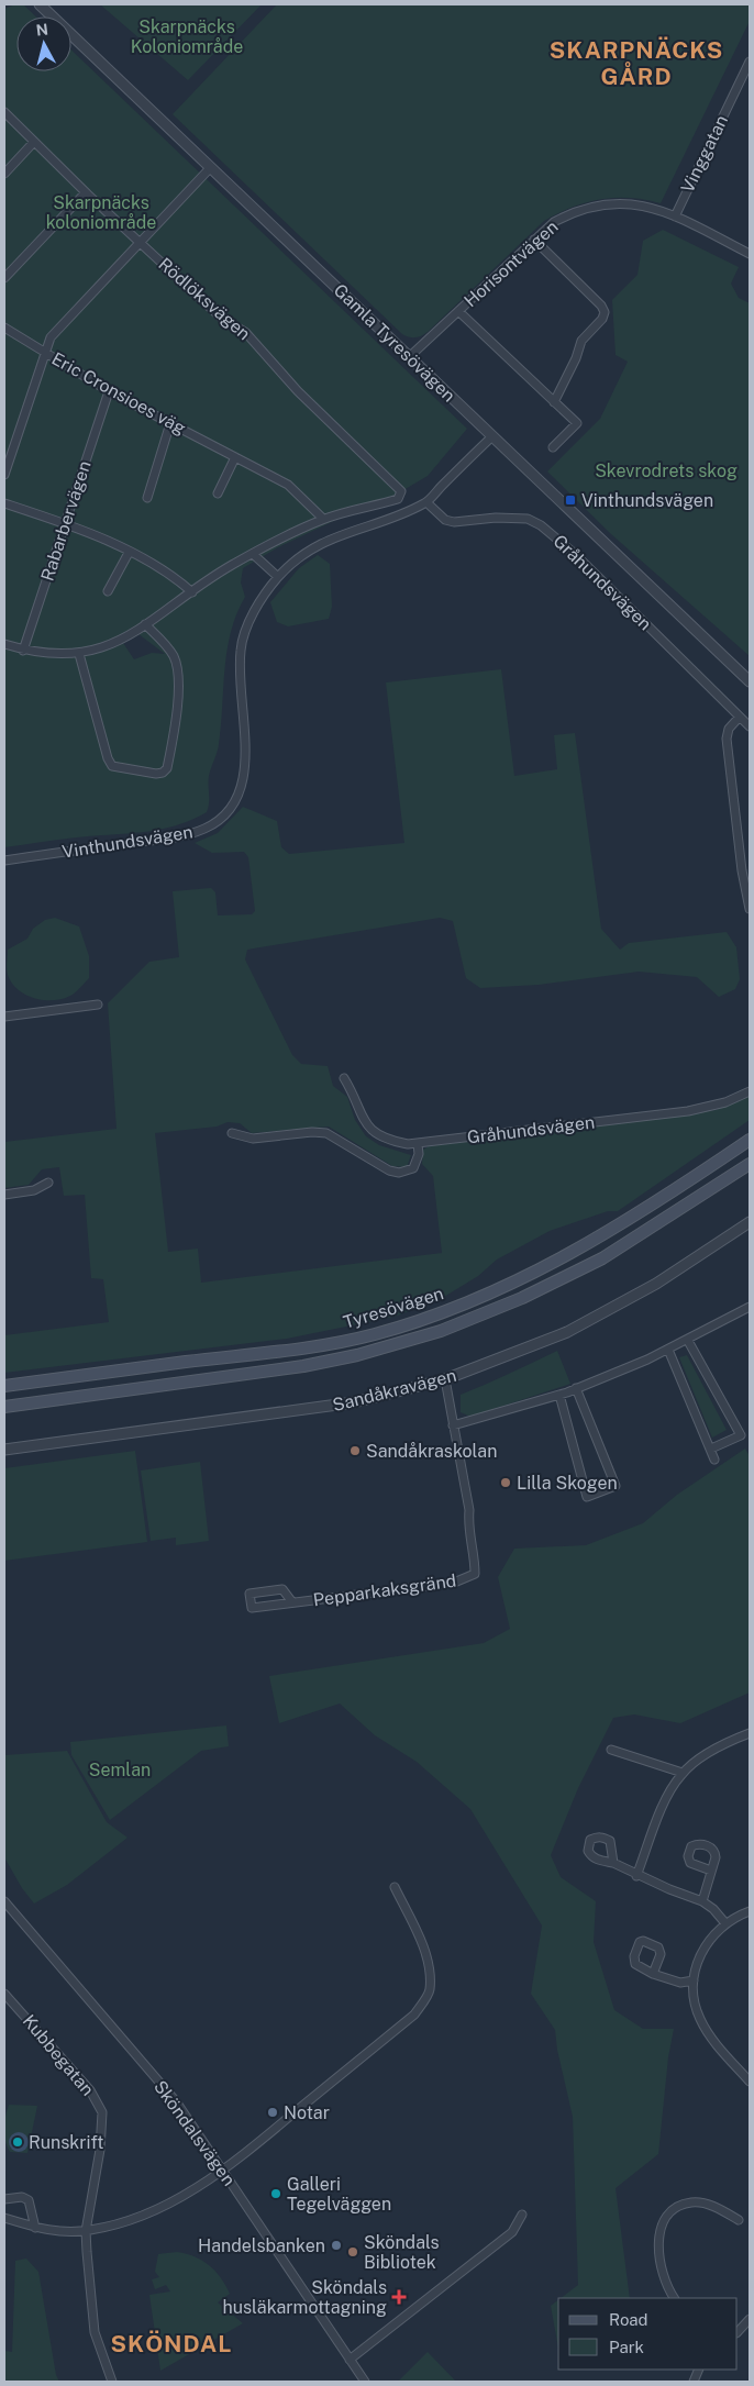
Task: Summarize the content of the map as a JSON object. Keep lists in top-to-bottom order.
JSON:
{
  "streets": {
    "main road": ["Tyresövägen"],
    "street": [
      "Vinggatan",
      "Horisontvägen",
      "Rödlöksvägen",
      "Gamla Tyresövägen",
      "Eric Cronsioes väg",
      "Rabarbervägen",
      "Gråhundsvägen",
      "Vinthundsvägen",
      "Sandåkravägen",
      "Pepparkaksgränd",
      "Kubbegatan",
      "Sköndalsvägen"
    ]
  },
  "crossings": [
    ["Vinggatan", "Horisontvägen"],
    ["Horisontvägen", "Gamla Tyresövägen"],
    ["Rödlöksvägen", "Eric Cronsioes väg"],
    ["Gamla Tyresövägen", "Vinthundsvägen"],
    ["Eric Cronsioes väg", "Rabarbervägen"],
    ["Gråhundsvägen", "Vinthundsvägen"],
    ["Sandåkravägen", "Pepparkaksgränd"]
  ],
  "districts": ["SKARPNÄCKS GÅRD", "SKÖNDAL"],
  "parks": [
    "Skarpnäcks Koloniområde",
    "Skarpnäcks koloniområde",
    "Skevrodrets skog",
    "Semlan"
  ],
  "places": {
    "transit": ["Vinthundsvägen"],
    "other": [
      "Sandåkraskolan",
      "Lilla Skogen",
      "Notar",
      "Runskrift",
      "Galleri Tegelväggen",
      "Handelsbanken",
      "Sköndals Bibliotek"
    ],
    "health": ["Sköndals husläkarmottagning"]
  },
  "legend": ["Road", "Park"],
  "north": "top"
}
